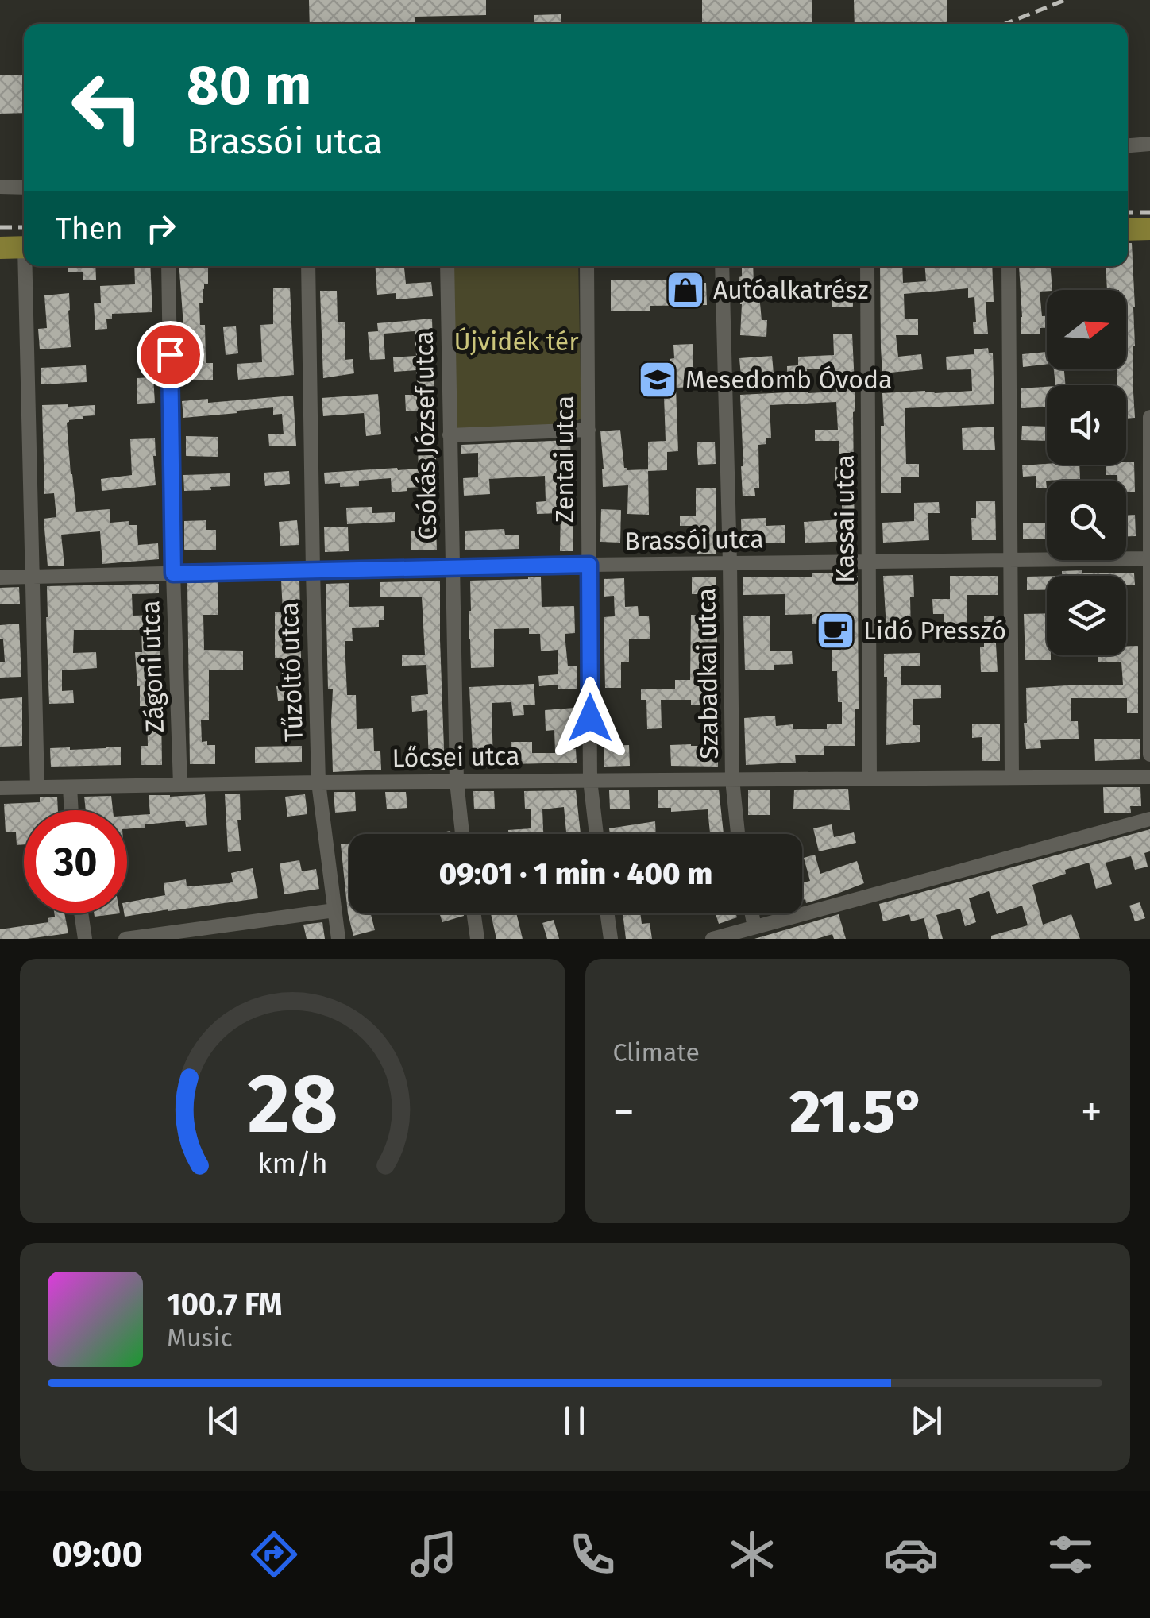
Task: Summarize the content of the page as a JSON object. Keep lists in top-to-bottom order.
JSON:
{
  "streets": {
    "street": [
      "Csókás József utca",
      "Zentai utca",
      "Kassai utca",
      "Brassói utca",
      "Zágoni utca",
      "Tűzoltó utca",
      "Szabadkai utca",
      "Lőcsei utca"
    ]
  },
  "crossings": [
    ["Csókás József utca", "Brassói utca"],
    ["Csókás József utca", "Lőcsei utca"],
    ["Zentai utca", "Brassói utca"],
    ["Zentai utca", "Lőcsei utca"],
    ["Kassai utca", "Brassói utca"],
    ["Kassai utca", "Lőcsei utca"],
    ["Brassói utca", "Zágoni utca"],
    ["Brassói utca", "Tűzoltó utca"],
    ["Brassói utca", "Szabadkai utca"],
    ["Zágoni utca", "Lőcsei utca"],
    ["Tűzoltó utca", "Lőcsei utca"],
    ["Szabadkai utca", "Lőcsei utca"]
  ],
  "parks": ["Újvidék tér"],
  "places": {
    "shop": ["Autóalkatrész"],
    "school or university": ["Mesedomb Óvoda"],
    "cafe": ["Lidó Presszó"]
  },
  "north": "right",
  "page": {
    "turn": ["80 m", "Brassói utca"],
    "then": "Then",
    "limit": "30",
    "trip": "09:01 · 1 min · 400 m",
    "tile": "Climate",
    "heat": ["−", "21.5°", "+"],
    "song": ["100.7 FM", "Music"],
    "tabs": "09:00",
    "gauge": ["28", "km/h"]
  }
}
